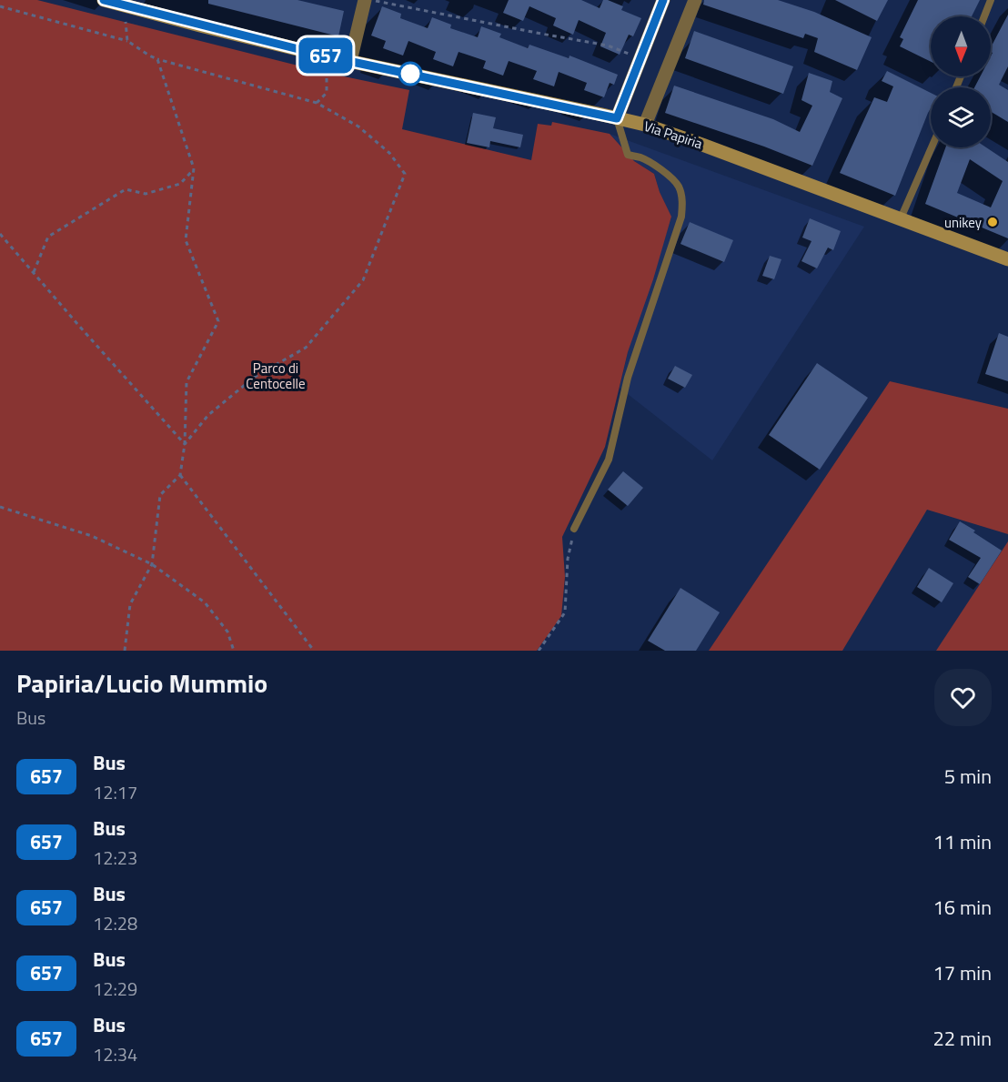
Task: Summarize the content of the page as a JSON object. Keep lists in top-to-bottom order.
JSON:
{
  "streets": {
    "street": ["Via Papiria"]
  },
  "parks": ["Parco di Centocelle"],
  "places": ["unikey"],
  "lines": ["bus line 657"],
  "north": "bottom",
  "page": {
    "on_map": "657",
    "heading": ["Papiria/Lucio Mummio", "Bus"],
    "list": [
      {
        "mark": "657",
        "name": "Bus",
        "note": "12:17",
        "value": "5 min"
      },
      {
        "mark": "657",
        "name": "Bus",
        "note": "12:23",
        "value": "11 min"
      },
      {
        "mark": "657",
        "name": "Bus",
        "note": "12:28",
        "value": "16 min"
      },
      {
        "mark": "657",
        "name": "Bus",
        "note": "12:29",
        "value": "17 min"
      },
      {
        "mark": "657",
        "name": "Bus",
        "note": "12:34",
        "value": "22 min"
      }
    ]
  }
}
